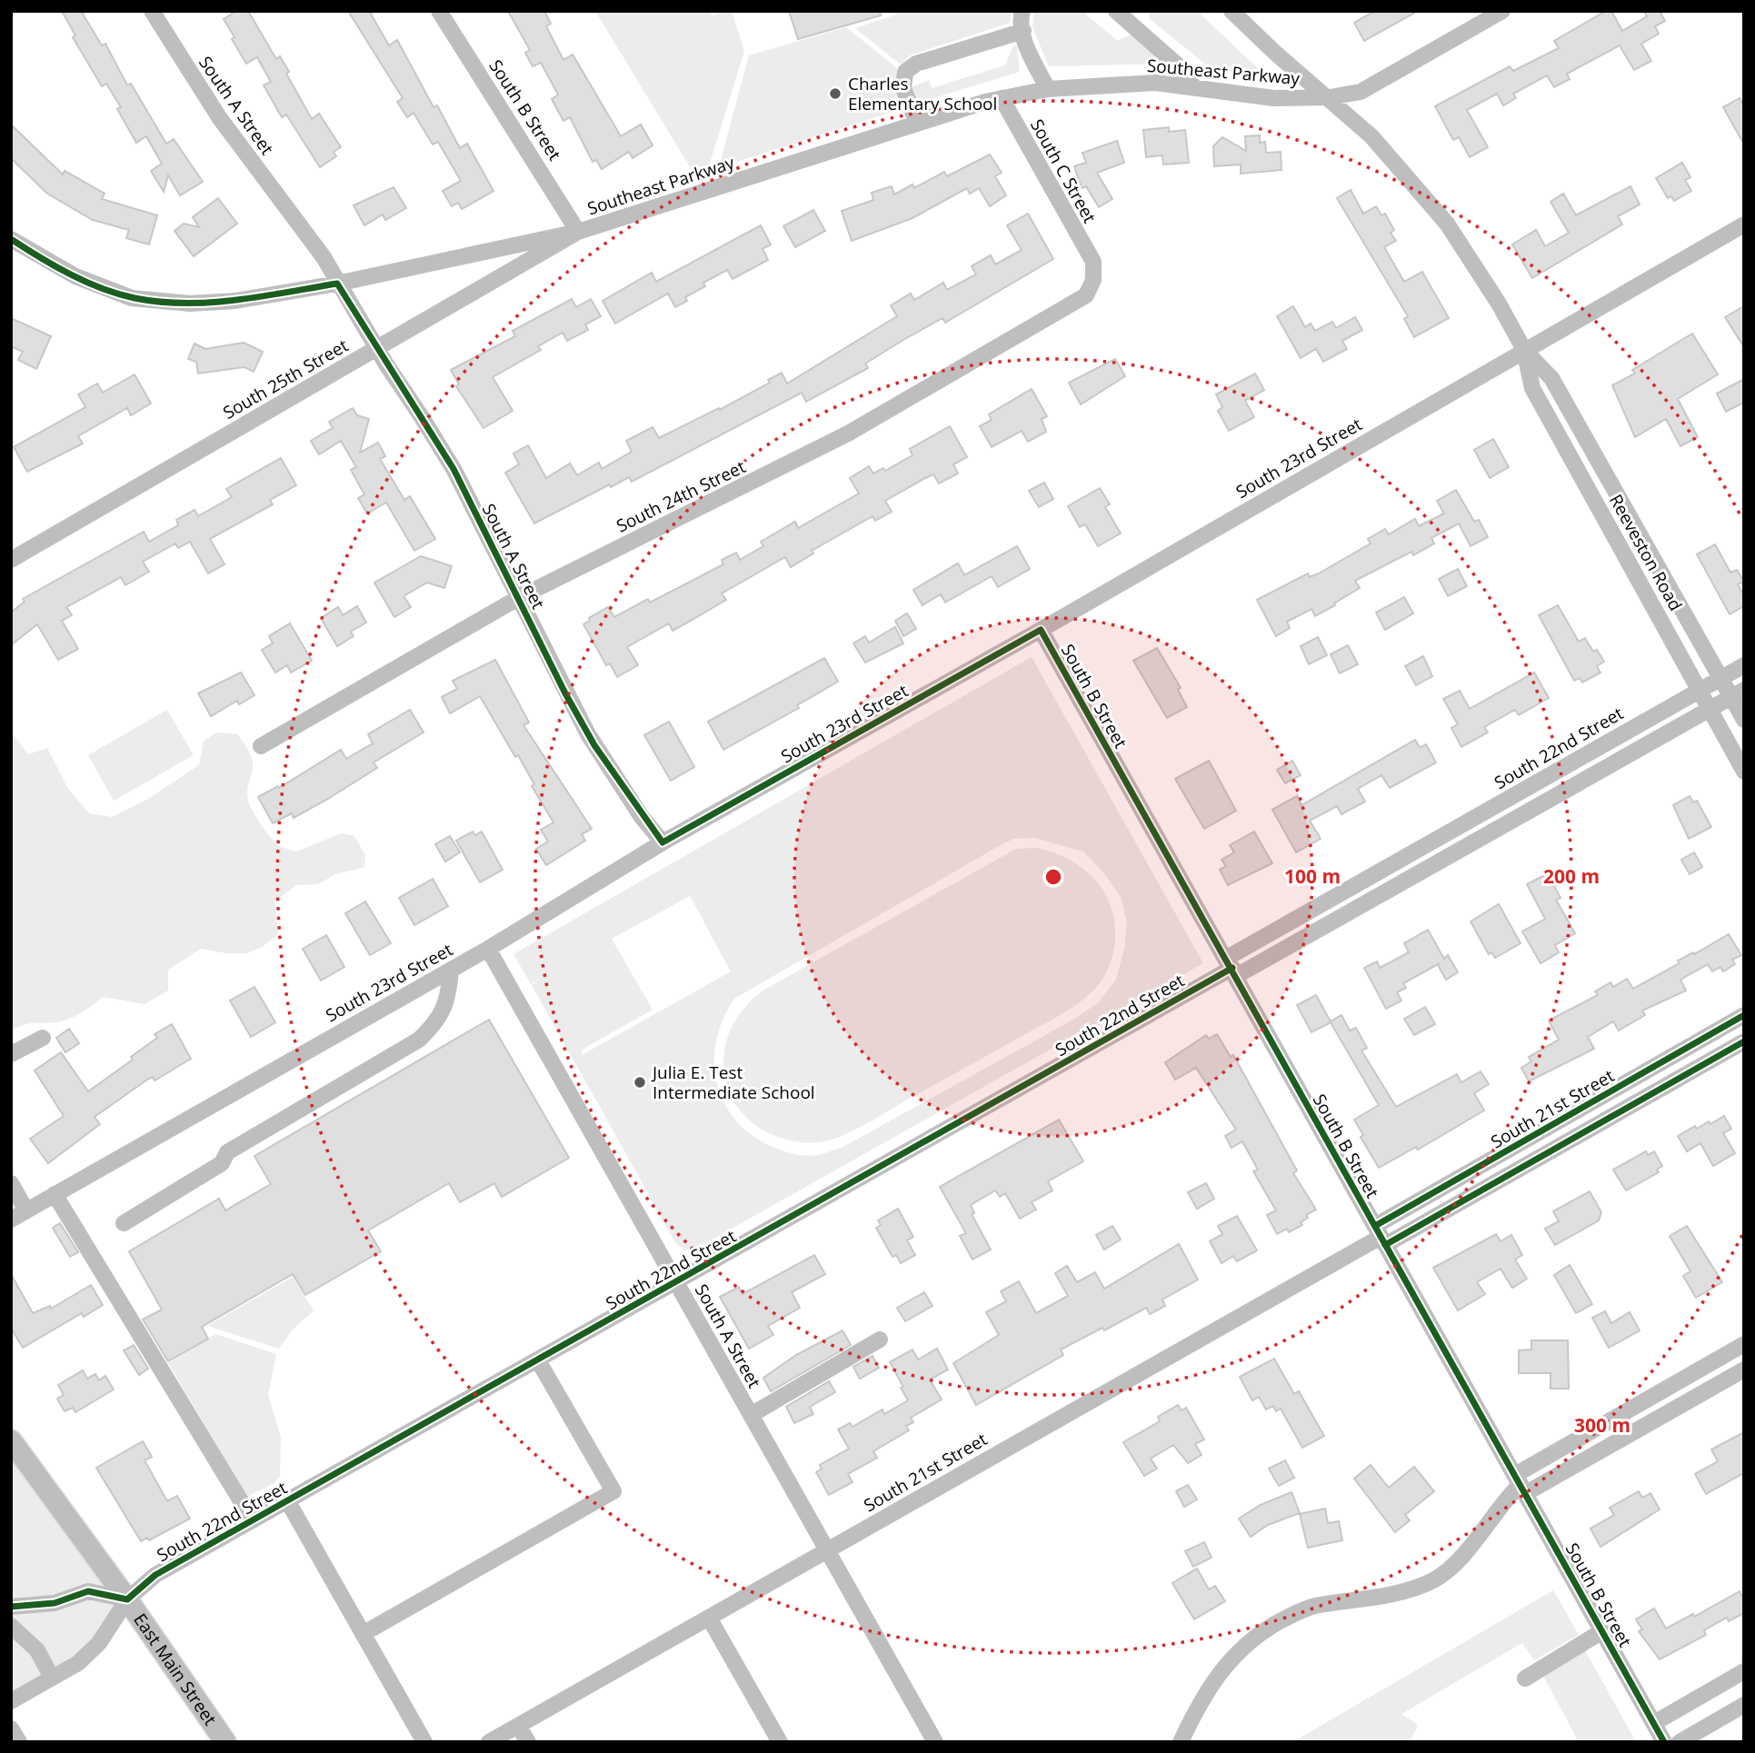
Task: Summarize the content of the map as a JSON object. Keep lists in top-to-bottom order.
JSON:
{
  "streets": {
    "main road": ["East Main Street"],
    "street": [
      "Southeast Parkway",
      "South A Street",
      "South B Street",
      "South C Street",
      "South 25th Street",
      "South 23rd Street",
      "South 24th Street",
      "Reeveston Road",
      "South 22nd Street",
      "South 21st Street"
    ]
  },
  "crossings": [
    ["Southeast Parkway", "South A Street"],
    ["Southeast Parkway", "South B Street"],
    ["Southeast Parkway", "South C Street"],
    ["Southeast Parkway", "South 25th Street"],
    ["Southeast Parkway", "Reeveston Road"],
    ["South A Street", "South 25th Street"],
    ["South A Street", "South 23rd Street"],
    ["South A Street", "South 24th Street"],
    ["South A Street", "South 22nd Street"],
    ["South A Street", "South 21st Street"],
    ["South B Street", "South 25th Street"],
    ["South B Street", "South 23rd Street"],
    ["South B Street", "South 22nd Street"],
    ["South B Street", "South 21st Street"],
    ["South C Street", "South 24th Street"],
    ["South 23rd Street", "Reeveston Road"],
    ["Reeveston Road", "South 22nd Street"],
    ["South 22nd Street", "East Main Street"]
  ],
  "places": ["Charles Elementary School", "Julia E. Test Intermediate School"],
  "rings": ["100 m", "200 m", "300 m"]
}
